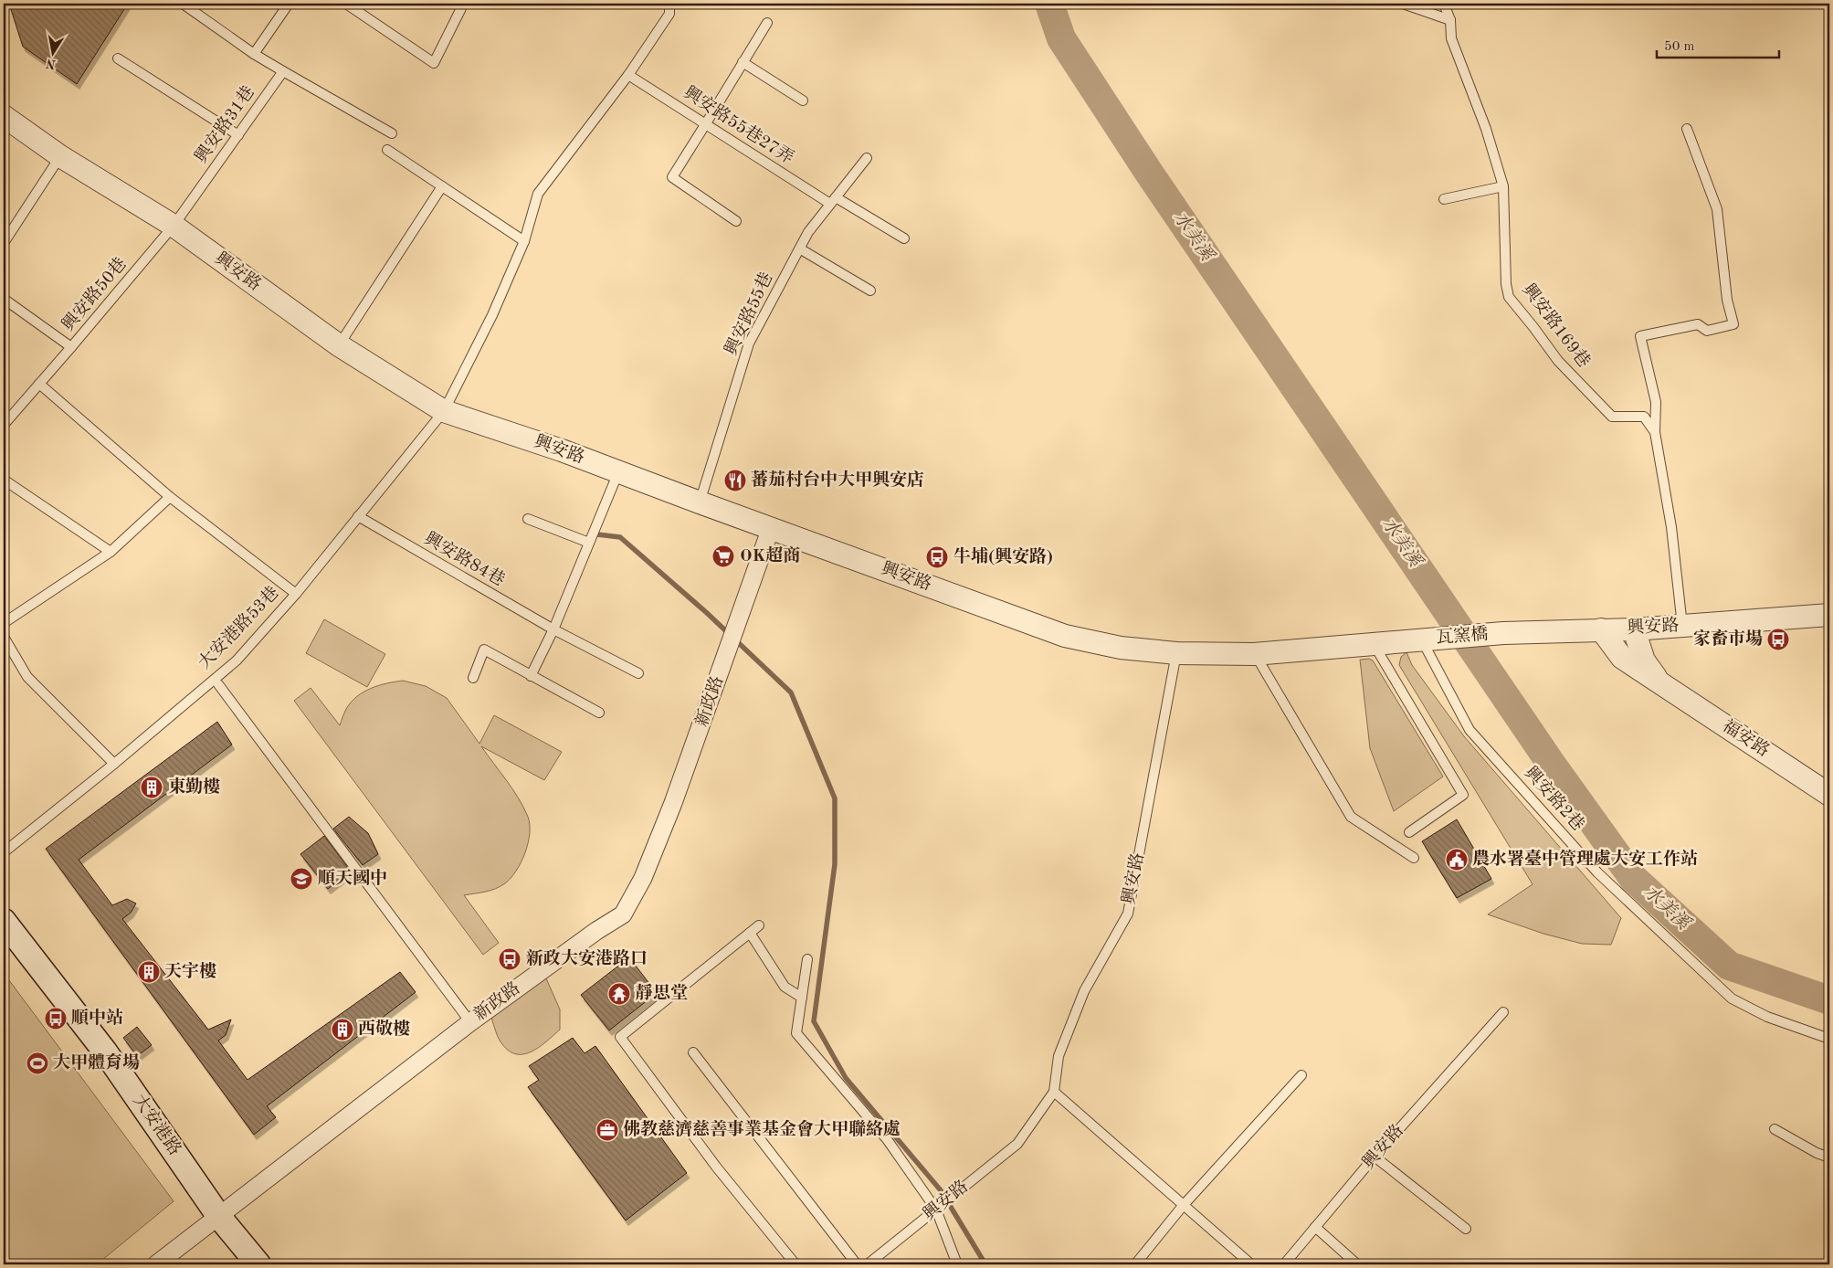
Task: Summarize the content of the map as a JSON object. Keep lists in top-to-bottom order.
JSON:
{
  "streets": {
    "main road": ["大安港路"],
    "street": [
      "興安路",
      "瓦窯橋",
      "新政路",
      "福安路"
    ],
    "lane": [
      "興安路31巷",
      "興安路55巷27弄",
      "興安路50巷",
      "興安路55巷",
      "興安路169巷",
      "興安路84巷",
      "大安港路53巷",
      "興安路2巷"
    ]
  },
  "crossings": [
    ["興安路31巷", "興安路"],
    ["興安路31巷", "興安路50巷"],
    ["興安路55巷27弄", "興安路55巷"],
    ["興安路55巷27弄", "大安港路53巷"],
    ["興安路", "興安路50巷"],
    ["興安路", "興安路55巷"],
    ["興安路", "大安港路53巷"],
    ["興安路", "瓦窯橋"],
    ["興安路", "新政路"],
    ["興安路", "福安路"],
    ["興安路", "興安路2巷"],
    ["興安路84巷", "大安港路53巷"],
    ["瓦窯橋", "興安路2巷"],
    ["新政路", "大安港路"]
  ],
  "water": ["水美溪"],
  "places": {
    "restaurant": ["蕃茄村台中大甲興安店"],
    "supermarket": ["OK超商"],
    "bus stop": [
      "牛埔(興安路)",
      "家畜市場",
      "新政大安港路口",
      "順中站"
    ],
    "building": ["東勤樓", "天宇樓", "西敬樓"],
    "public building": ["農水署臺中管理處大安工作站"],
    "school or university": ["順天國中"],
    "temple": ["靜思堂"],
    "sports": ["大甲體育場"],
    "office": ["佛教慈濟慈善事業基金會大甲聯絡處"]
  },
  "scale_bar": "50 m",
  "north": "bottom"
}
